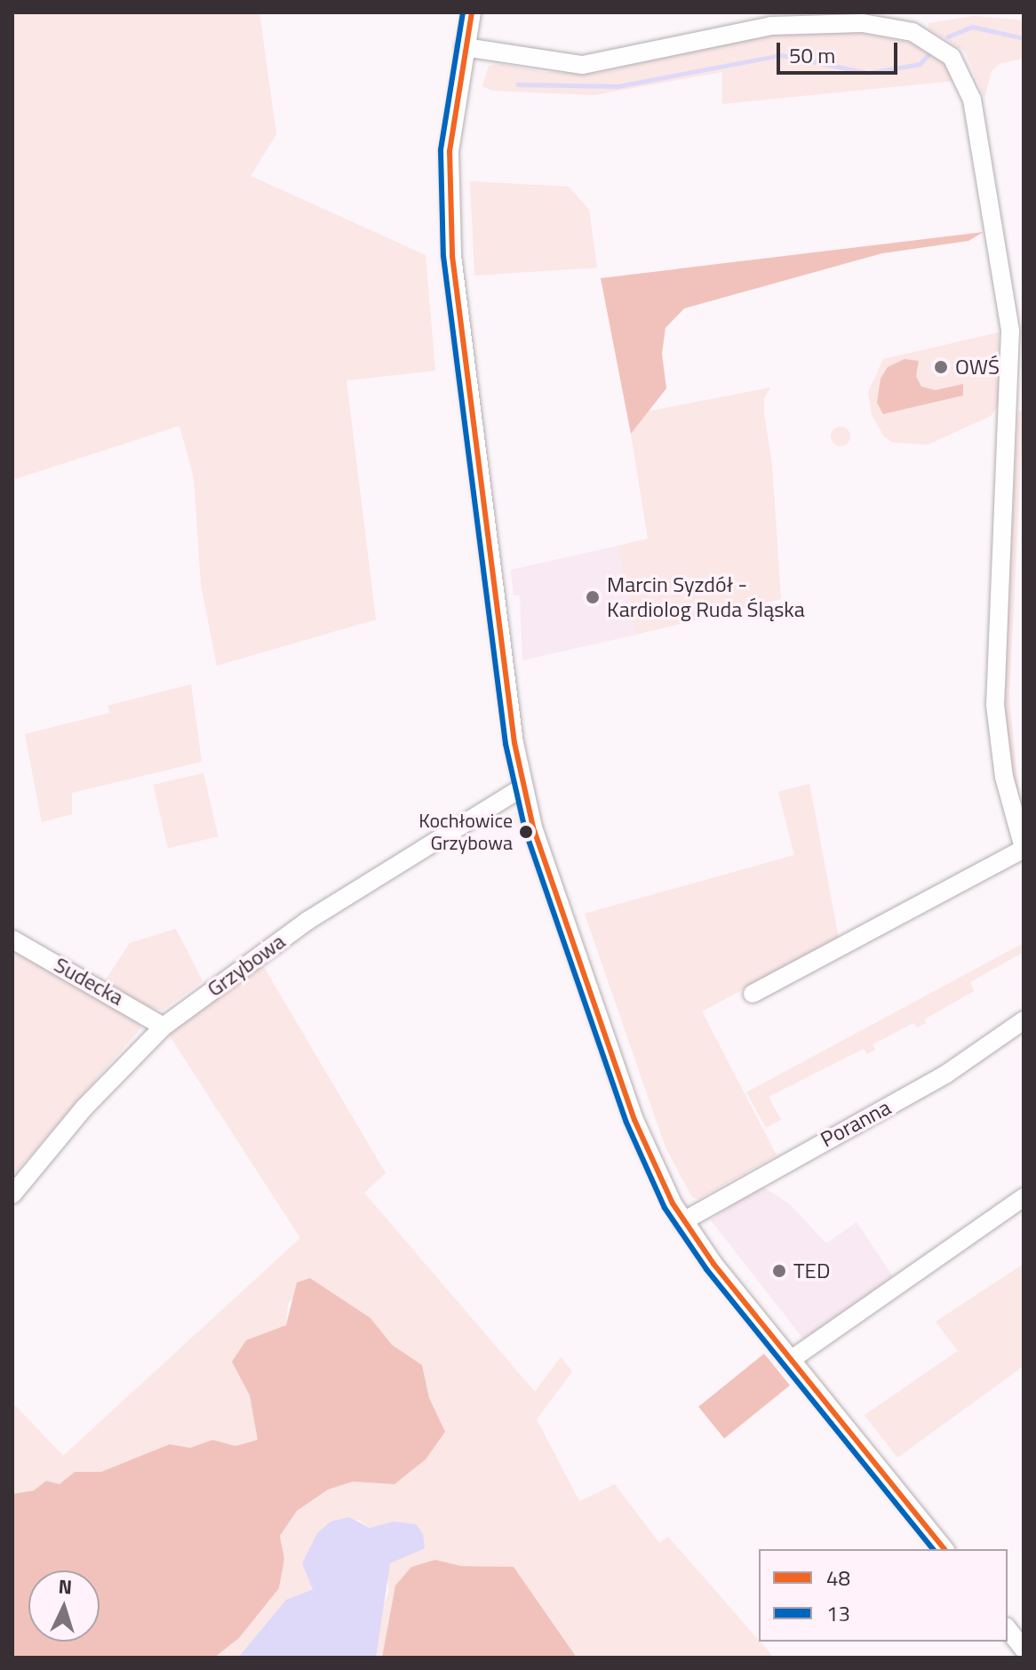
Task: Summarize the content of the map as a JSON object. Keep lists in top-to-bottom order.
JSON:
{
  "streets": {
    "street": ["Grzybowa", "Sudecka", "Poranna"]
  },
  "crossings": [
    ["Grzybowa", "Sudecka"]
  ],
  "places": [
    "OWŚ",
    "Marcin Syzdół - Kardiolog Ruda Śląska",
    "Kochłowice Grzybowa",
    "TED"
  ],
  "lines": ["transit line 48", "transit line 13"],
  "legend": ["48", "13"],
  "scale_bar": "50 m",
  "north": "top"
}
